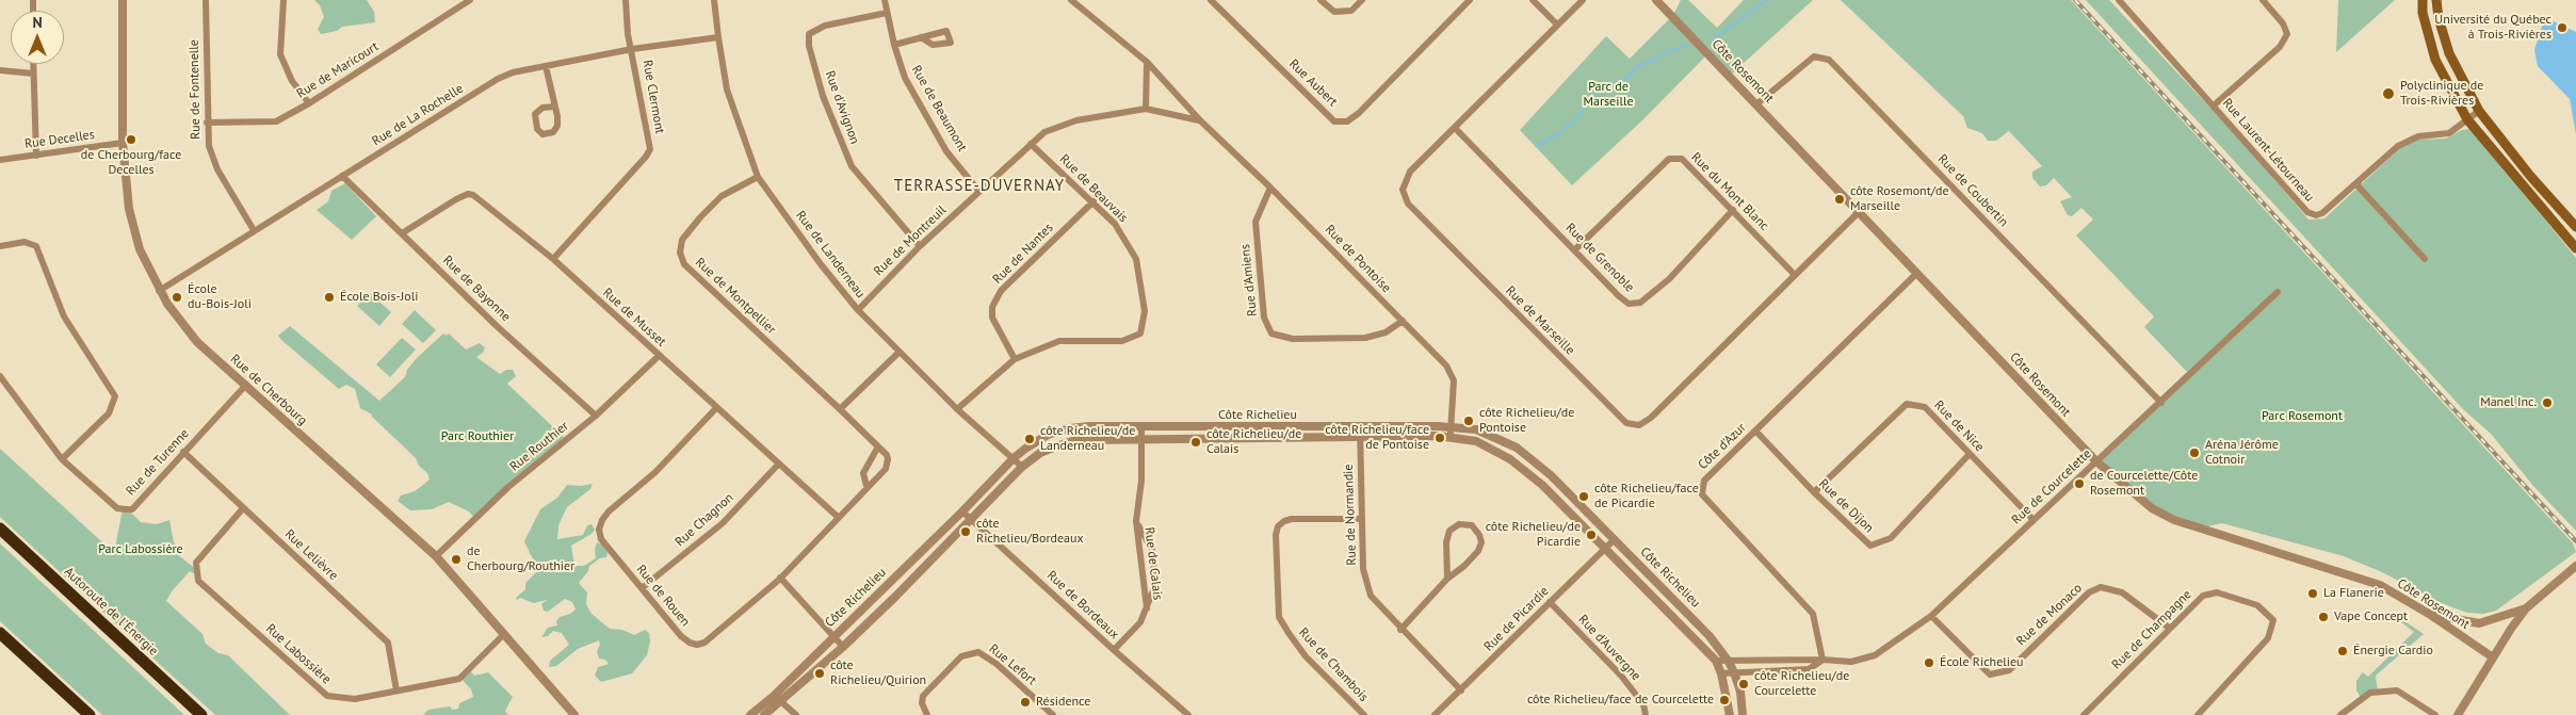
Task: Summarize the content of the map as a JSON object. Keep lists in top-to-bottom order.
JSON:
{
  "streets": {
    "highway": ["Autoroute de l'Énergie"],
    "street": [
      "Rue de Maricourt",
      "Côte Rosemont",
      "Rue Aubert",
      "Rue de Fontenelle",
      "Rue Clermont",
      "Rue d'Avignon",
      "Rue de Beaumont",
      "Rue de La Rochelle",
      "Rue Decelles",
      "Rue Laurent-Létourneau",
      "Rue de Beauvais",
      "Rue de Coubertin",
      "Rue du Mont Blanc",
      "Rue de Montreuil",
      "Rue de Nantes",
      "Rue de Landerneau",
      "Rue de Grenoble",
      "Rue de Pontoise",
      "Rue d'Amiens",
      "Rue de Bayonne",
      "Rue de Montpellier",
      "Rue de Musset",
      "Rue de Marseille",
      "Rue de Cherbourg",
      "Côte Richelieu",
      "Rue de Nice",
      "Rue Routhier",
      "Côte d'Azur",
      "Rue de Turenne",
      "Rue de Courcelette",
      "Rue de Dijon",
      "Rue de Normandie",
      "Rue Chagnon",
      "Rue Lelièvre",
      "Rue de Calais",
      "Rue de Rouen",
      "Rue de Bordeaux",
      "Rue de Monaco",
      "Rue de Picardie",
      "Rue de Champagne",
      "Rue d'Auvergne",
      "Rue Labossière",
      "Rue Lefort",
      "Rue de Chambois"
    ]
  },
  "crossings": [
    ["Rue de Maricourt", "Rue de Fontenelle"],
    ["Côte Rosemont", "Rue de Coubertin"],
    ["Côte Rosemont", "Rue de Marseille"],
    ["Côte Rosemont", "Côte d'Azur"],
    ["Côte Rosemont", "Rue de Courcelette"],
    ["Rue de Fontenelle", "Rue de La Rochelle"],
    ["Rue Clermont", "Rue de La Rochelle"],
    ["Rue Clermont", "Rue de Musset"],
    ["Rue d'Avignon", "Rue de Beaumont"],
    ["Rue d'Avignon", "Rue de Montreuil"],
    ["Rue de Beaumont", "Rue de Montreuil"],
    ["Rue de La Rochelle", "Rue de Landerneau"],
    ["Rue de La Rochelle", "Rue de Bayonne"],
    ["Rue de La Rochelle", "Rue de Cherbourg"],
    ["Rue Decelles", "Rue de Cherbourg"],
    ["Rue de Beauvais", "Rue de Montreuil"],
    ["Rue de Beauvais", "Rue de Nantes"],
    ["Rue de Beauvais", "Rue de Landerneau"],
    ["Rue de Coubertin", "Rue de Courcelette"],
    ["Rue du Mont Blanc", "Rue de Grenoble"],
    ["Rue du Mont Blanc", "Rue de Marseille"],
    ["Rue de Montreuil", "Rue de Landerneau"],
    ["Rue de Landerneau", "Rue de Montpellier"],
    ["Rue de Landerneau", "Côte Richelieu"],
    ["Rue de Grenoble", "Rue de Marseille"],
    ["Rue de Pontoise", "Rue d'Amiens"],
    ["Rue de Pontoise", "Côte Richelieu"],
    ["Rue de Bayonne", "Rue de Musset"],
    ["Rue de Bayonne", "Rue Routhier"],
    ["Rue de Montpellier", "Rue de Rouen"],
    ["Rue de Musset", "Rue Routhier"],
    ["Rue de Musset", "Rue Chagnon"],
    ["Rue de Musset", "Rue de Rouen"],
    ["Rue de Cherbourg", "Rue Routhier"],
    ["Rue de Cherbourg", "Rue de Turenne"],
    ["Rue de Cherbourg", "Rue Labossière"],
    ["Côte Richelieu", "Rue de Courcelette"],
    ["Côte Richelieu", "Rue de Normandie"],
    ["Côte Richelieu", "Rue de Calais"],
    ["Côte Richelieu", "Rue de Bordeaux"],
    ["Côte Richelieu", "Rue de Picardie"],
    ["Rue de Nice", "Rue de Courcelette"],
    ["Rue de Nice", "Rue de Dijon"],
    ["Côte d'Azur", "Rue de Courcelette"],
    ["Côte d'Azur", "Rue de Dijon"],
    ["Rue de Turenne", "Rue Lelièvre"],
    ["Rue de Courcelette", "Rue de Monaco"],
    ["Rue de Normandie", "Rue de Picardie"],
    ["Rue de Normandie", "Rue de Chambois"],
    ["Rue Chagnon", "Rue de Rouen"],
    ["Rue Lelièvre", "Rue Labossière"],
    ["Rue de Calais", "Rue de Bordeaux"],
    ["Rue de Monaco", "Rue de Champagne"],
    ["Rue de Picardie", "Rue d'Auvergne"]
  ],
  "districts": ["TERRASSE-DUVERNAY"],
  "parks": [
    "Parc de Marseille",
    "Parc Rosemont",
    "Parc Routhier",
    "Parc Labossière"
  ],
  "places": [
    "Université du Québec à Trois-Rivières",
    "Polyclinique de Trois-Rivières",
    "de Cherbourg/face Decelles",
    "côte Rosemont/de Marseille",
    "École du-Bois-Joli",
    "École Bois-Joli",
    "Manel Inc.",
    "côte Richelieu/de Pontoise",
    "côte Richelieu/face de Pontoise",
    "côte Richelieu/de Landerneau",
    "côte Richelieu/de Calais",
    "Aréna Jérôme Cotnoir",
    "de Courcelette/Côte Rosemont",
    "côte Richelieu/face de Picardie",
    "côte Richelieu/Bordeaux",
    "côte Richelieu/de Picardie",
    "de Cherbourg/Routhier",
    "La Flanerie",
    "Vape Concept",
    "Énergie Cardio",
    "École Richelieu",
    "côte Richelieu/Quirion",
    "côte Richelieu/de Courcelette",
    "côte Richelieu/face de Courcelette",
    "Résidence"
  ],
  "north": "top"
}
